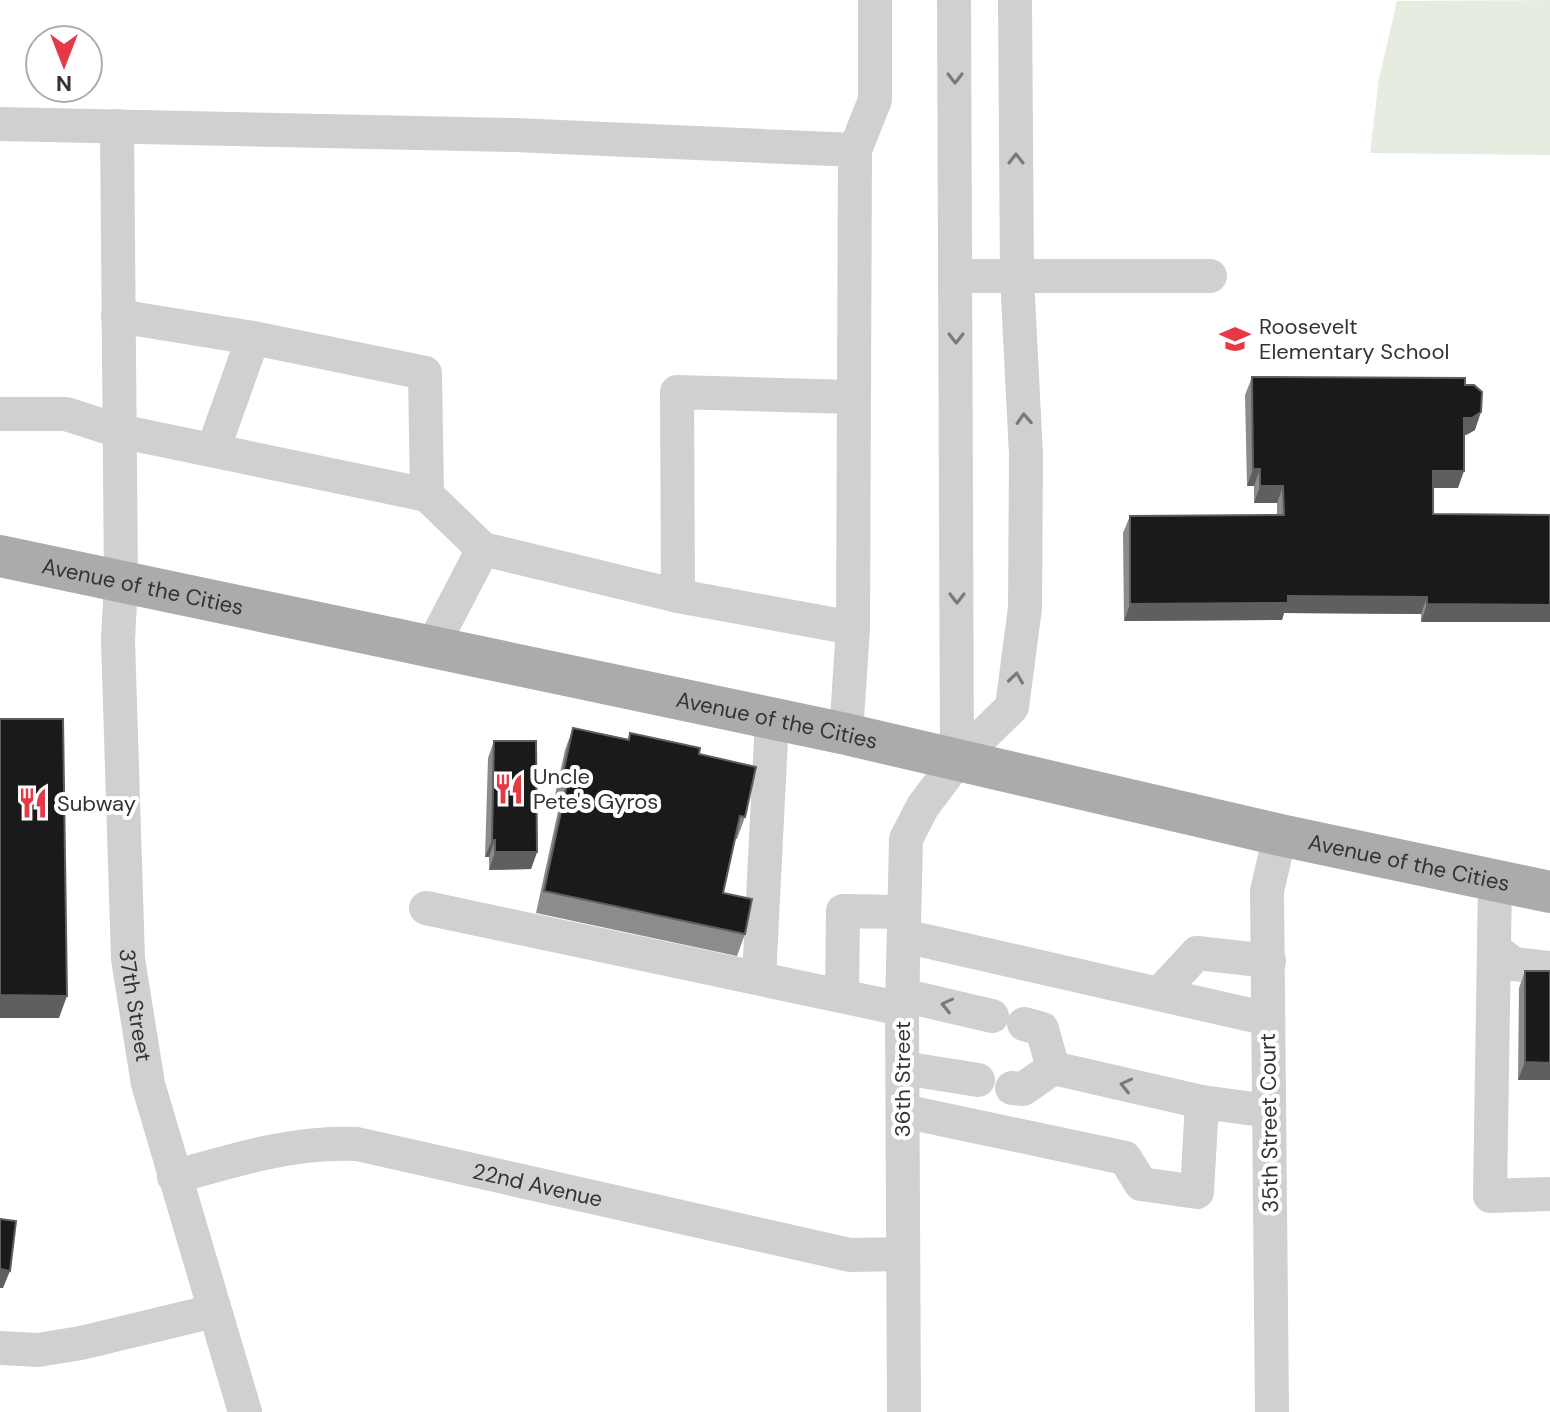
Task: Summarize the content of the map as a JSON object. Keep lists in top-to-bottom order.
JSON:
{
  "streets": {
    "main road": ["Avenue of the Cities"],
    "street": [
      "37th Street",
      "36th Street",
      "35th Street Court",
      "22nd Avenue"
    ]
  },
  "crossings": [
    ["Avenue of the Cities", "37th Street"],
    ["Avenue of the Cities", "36th Street"],
    ["Avenue of the Cities", "35th Street Court"],
    ["37th Street", "22nd Avenue"],
    ["36th Street", "22nd Avenue"]
  ],
  "places": {
    "school or university": ["Roosevelt Elementary School"],
    "restaurant": ["Uncle Pete's Gyros", "Subway"]
  },
  "north": "bottom"
}
